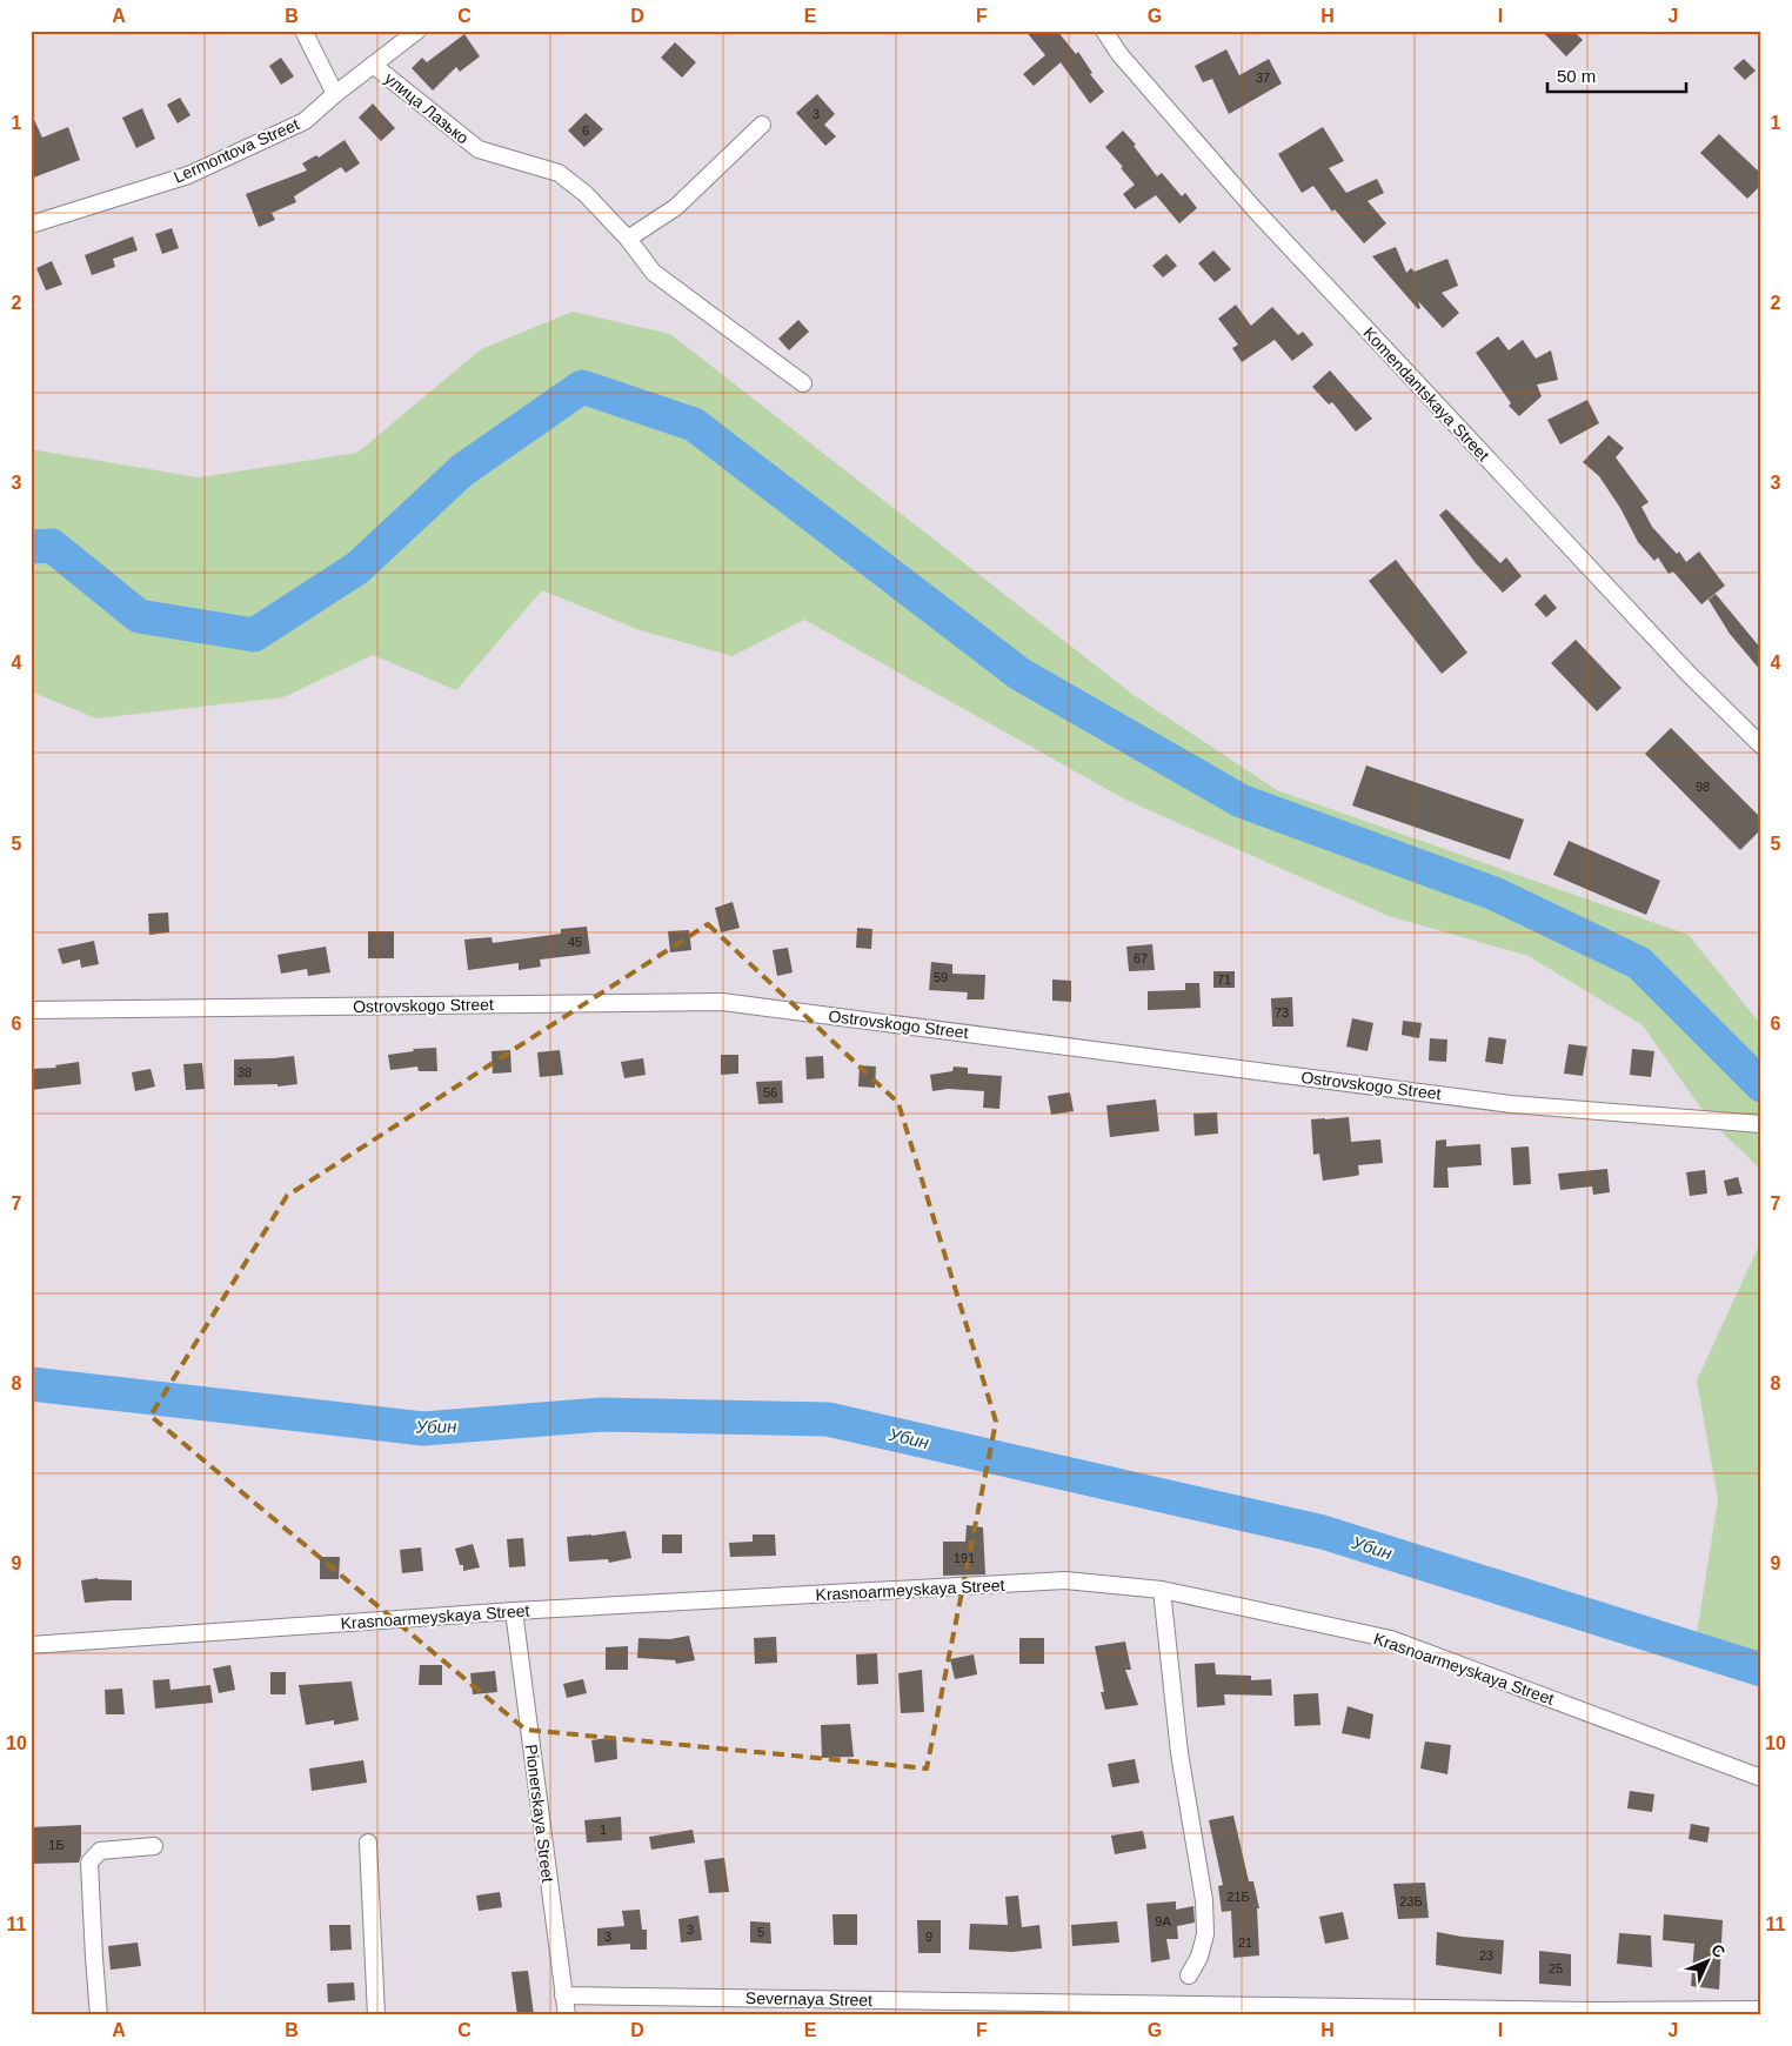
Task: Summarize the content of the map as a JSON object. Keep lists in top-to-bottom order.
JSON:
{
  "streets": {
    "street": [
      "улица Лазько",
      "Lermontova Street",
      "Komendantskaya Street",
      "Ostrovskogo Street",
      "Krasnoarmeyskaya Street",
      "Pionerskaya Street",
      "Severnaya Street"
    ]
  },
  "crossings": [
    ["улица Лазько", "Lermontova Street"],
    ["Krasnoarmeyskaya Street", "Pionerskaya Street"],
    ["Pionerskaya Street", "Severnaya Street"]
  ],
  "water": ["Убин"],
  "house_numbers": [
    "37",
    "3",
    "6",
    "98",
    "45",
    "67",
    "59",
    "71",
    "73",
    "38",
    "56",
    "191",
    "1",
    "1Б",
    "21Б",
    "23Б",
    "9А",
    "3",
    "5",
    "3",
    "9",
    "21",
    "23",
    "25"
  ],
  "scale_bar": "50 m",
  "north": "top right",
  "grid": {
    "columns": [
      "A",
      "B",
      "C",
      "D",
      "E",
      "F",
      "G",
      "H",
      "I",
      "J"
    ],
    "rows": [
      "1",
      "2",
      "3",
      "4",
      "5",
      "6",
      "7",
      "8",
      "9",
      "10",
      "11"
    ]
  }
}
